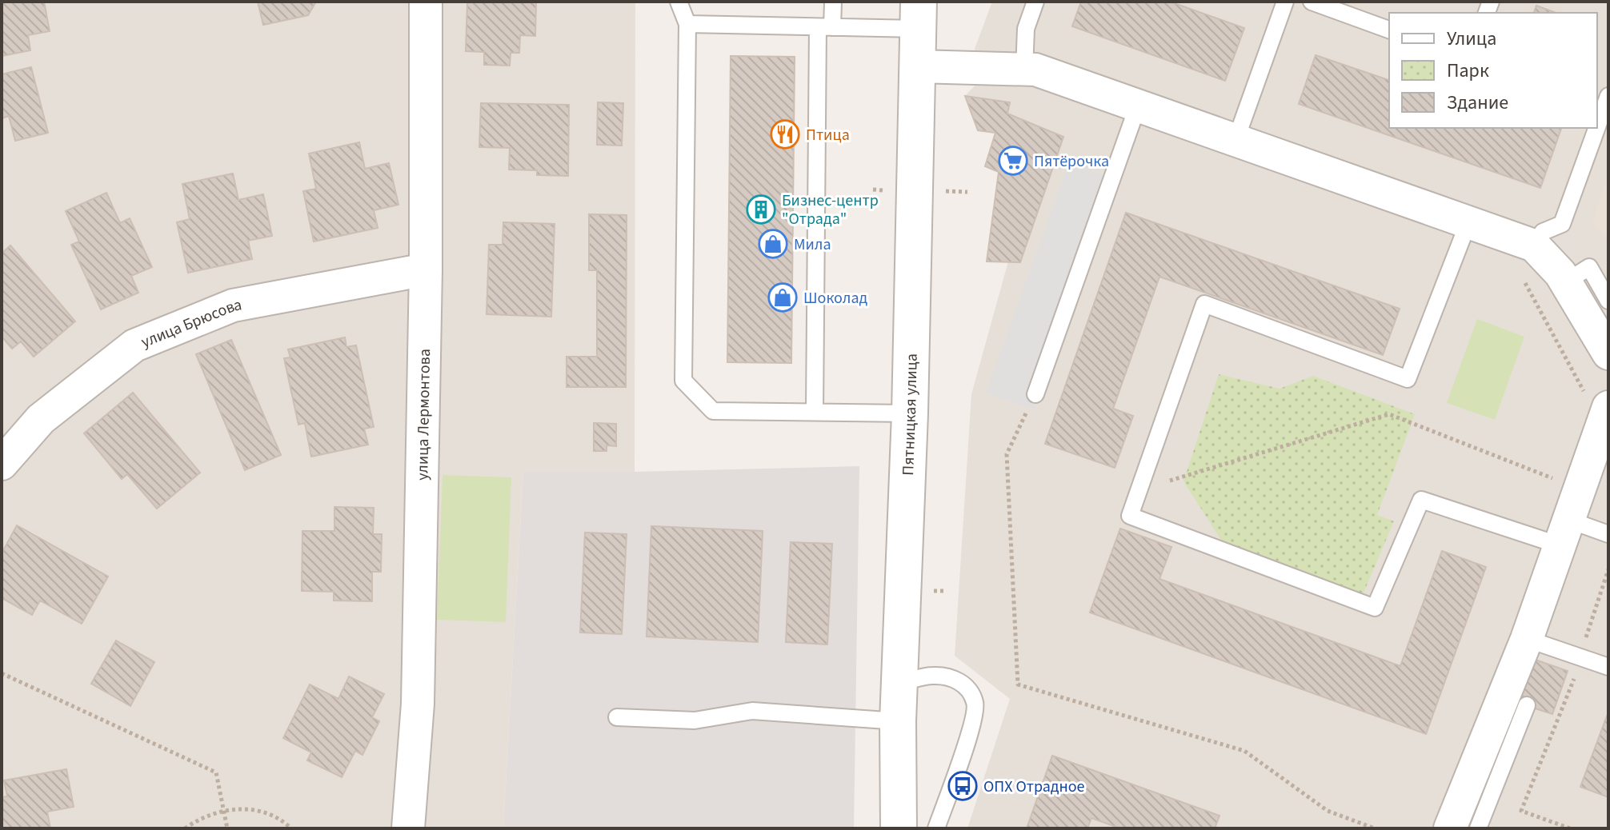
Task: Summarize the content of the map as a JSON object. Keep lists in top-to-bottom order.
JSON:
{
  "streets": {
    "street": ["улица Брюсова", "улица Лермонтова", "Пятницкая улица"]
  },
  "crossings": [
    ["улица Брюсова", "улица Лермонтова"]
  ],
  "places": {
    "restaurant": ["Птица"],
    "supermarket": ["Пятёрочка"],
    "building": ["Бизнес-центр \"Отрада\""],
    "shop": ["Мила", "Шоколад"],
    "bus stop": ["ОПХ Отрадное"]
  },
  "legend": ["Улица", "Парк", "Здание"]
}
